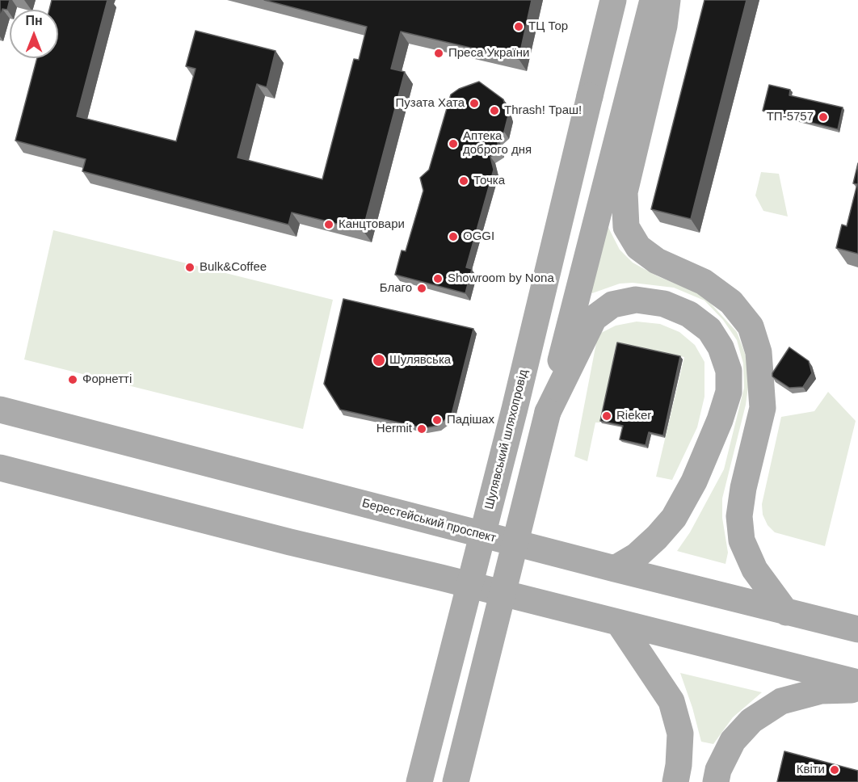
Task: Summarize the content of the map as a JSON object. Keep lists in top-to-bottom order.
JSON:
{
  "streets": {
    "main road": ["Шулявський шляхопровід", "Берестейський проспект"]
  },
  "places": [
    "ТЦ Тор",
    "Преса України",
    "Пузата Хата",
    "Thrash! Траш!",
    "ТП-5757",
    "Аптека доброго дня",
    "Точка",
    "Канцтовари",
    "OGGI",
    "Bulk&Coffee",
    "Showroom by Nona",
    "Благо",
    "Шулявська",
    "Форнетті",
    "Rieker",
    "Падішах",
    "Hermit",
    "Квіти"
  ],
  "north": "top"
}
